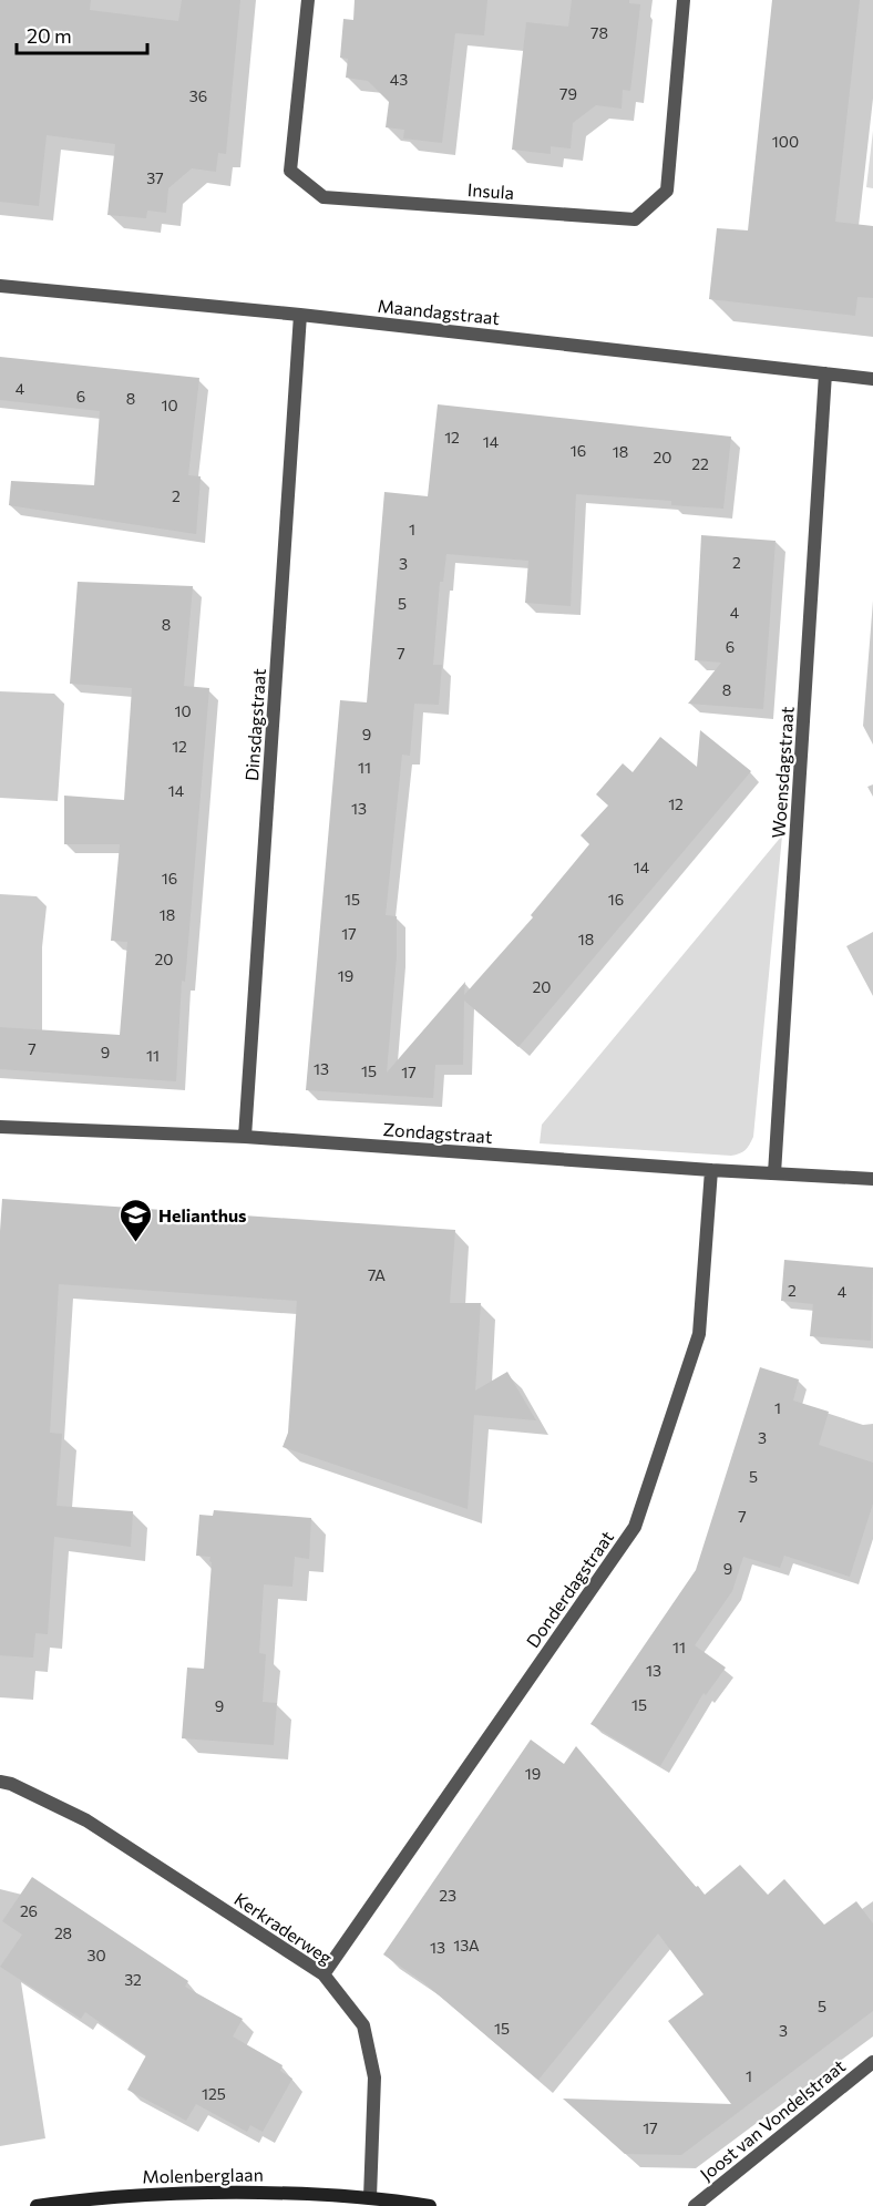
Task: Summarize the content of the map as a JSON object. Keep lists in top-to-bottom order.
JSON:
{
  "streets": {
    "street": [
      "Insula",
      "Maandagstraat",
      "Dinsdagstraat",
      "Woensdagstraat",
      "Zondagstraat",
      "Donderdagstraat",
      "Kerkraderweg",
      "Joost van Vondelstraat",
      "Molenberglaan"
    ]
  },
  "crossings": [
    ["Maandagstraat", "Dinsdagstraat"],
    ["Maandagstraat", "Woensdagstraat"],
    ["Dinsdagstraat", "Zondagstraat"],
    ["Woensdagstraat", "Zondagstraat"],
    ["Zondagstraat", "Donderdagstraat"],
    ["Donderdagstraat", "Kerkraderweg"],
    ["Kerkraderweg", "Molenberglaan"]
  ],
  "places": {
    "school or university": ["Helianthus"]
  },
  "house_numbers": [
    "78",
    "43",
    "79",
    "36",
    "100",
    "37",
    "4",
    "6",
    "8",
    "10",
    "12",
    "14",
    "16",
    "18",
    "20",
    "22",
    "2",
    "1",
    "2",
    "3",
    "5",
    "4",
    "8",
    "6",
    "7",
    "8",
    "10",
    "9",
    "12",
    "11",
    "14",
    "12",
    "13",
    "14",
    "16",
    "15",
    "16",
    "18",
    "17",
    "18",
    "20",
    "19",
    "20",
    "7",
    "9",
    "11",
    "13",
    "15",
    "17",
    "7A",
    "2",
    "4",
    "1",
    "3",
    "5",
    "7",
    "9",
    "11",
    "13",
    "15",
    "9",
    "19",
    "23",
    "26",
    "28",
    "13A",
    "13",
    "30",
    "32",
    "5",
    "15",
    "3",
    "1",
    "125",
    "17"
  ],
  "scale_bar": "20 m"
}
